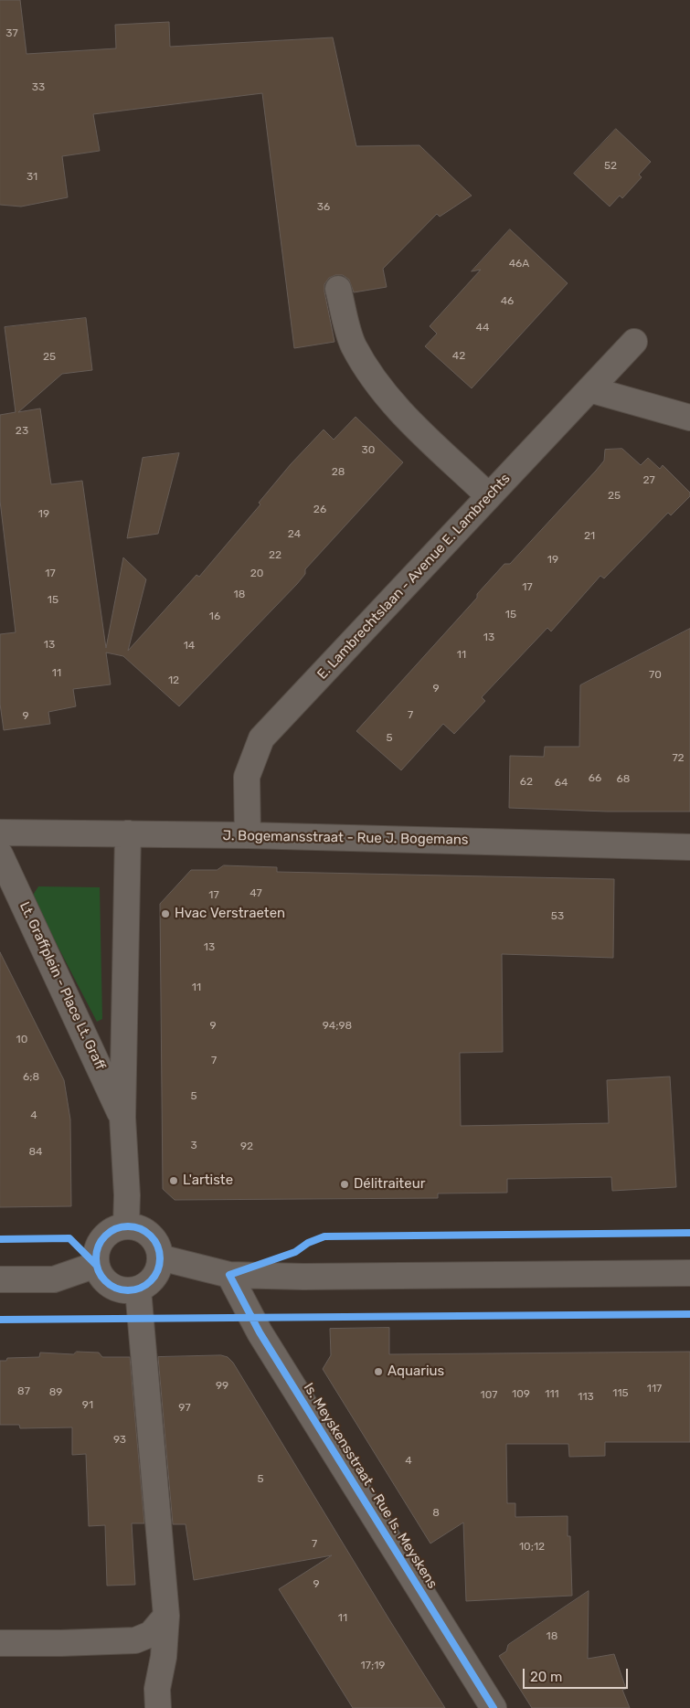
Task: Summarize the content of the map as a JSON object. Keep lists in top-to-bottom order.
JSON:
{
  "streets": {
    "street": [
      "E. Lambrechtslaan - Avenue E. Lambrechts",
      "J. Bogemansstraat - Rue J. Bogemans",
      "Lt. Graffplein - Place Lt. Graff",
      "Is. Meyskensstraat - Rue Is. Meyskens"
    ]
  },
  "crossings": [
    ["E. Lambrechtslaan - Avenue E. Lambrechts", "J. Bogemansstraat - Rue J. Bogemans"],
    ["J. Bogemansstraat - Rue J. Bogemans", "Lt. Graffplein - Place Lt. Graff"]
  ],
  "places": [
    "Hvac Verstraeten",
    "L'artiste",
    "Délitraiteur",
    "Aquarius"
  ],
  "house_numbers": [
    "37",
    "33",
    "52",
    "31",
    "36",
    "46A",
    "46",
    "44",
    "42",
    "25",
    "23",
    "30",
    "28",
    "27",
    "25",
    "26",
    "19",
    "24",
    "21",
    "22",
    "19",
    "17",
    "20",
    "17",
    "18",
    "15",
    "15",
    "16",
    "13",
    "13",
    "14",
    "11",
    "11",
    "70",
    "12",
    "9",
    "7",
    "9",
    "5",
    "72",
    "66",
    "68",
    "62",
    "64",
    "47",
    "17",
    "53",
    "13",
    "11",
    "9",
    "94;98",
    "10",
    "7",
    "6;8",
    "5",
    "4",
    "3",
    "92",
    "84",
    "99",
    "117",
    "87",
    "89",
    "115",
    "109",
    "111",
    "107",
    "113",
    "91",
    "97",
    "93",
    "4",
    "5",
    "8",
    "7",
    "10;12",
    "9",
    "11",
    "18",
    "17;19"
  ],
  "scale_bar": "20 m"
}
